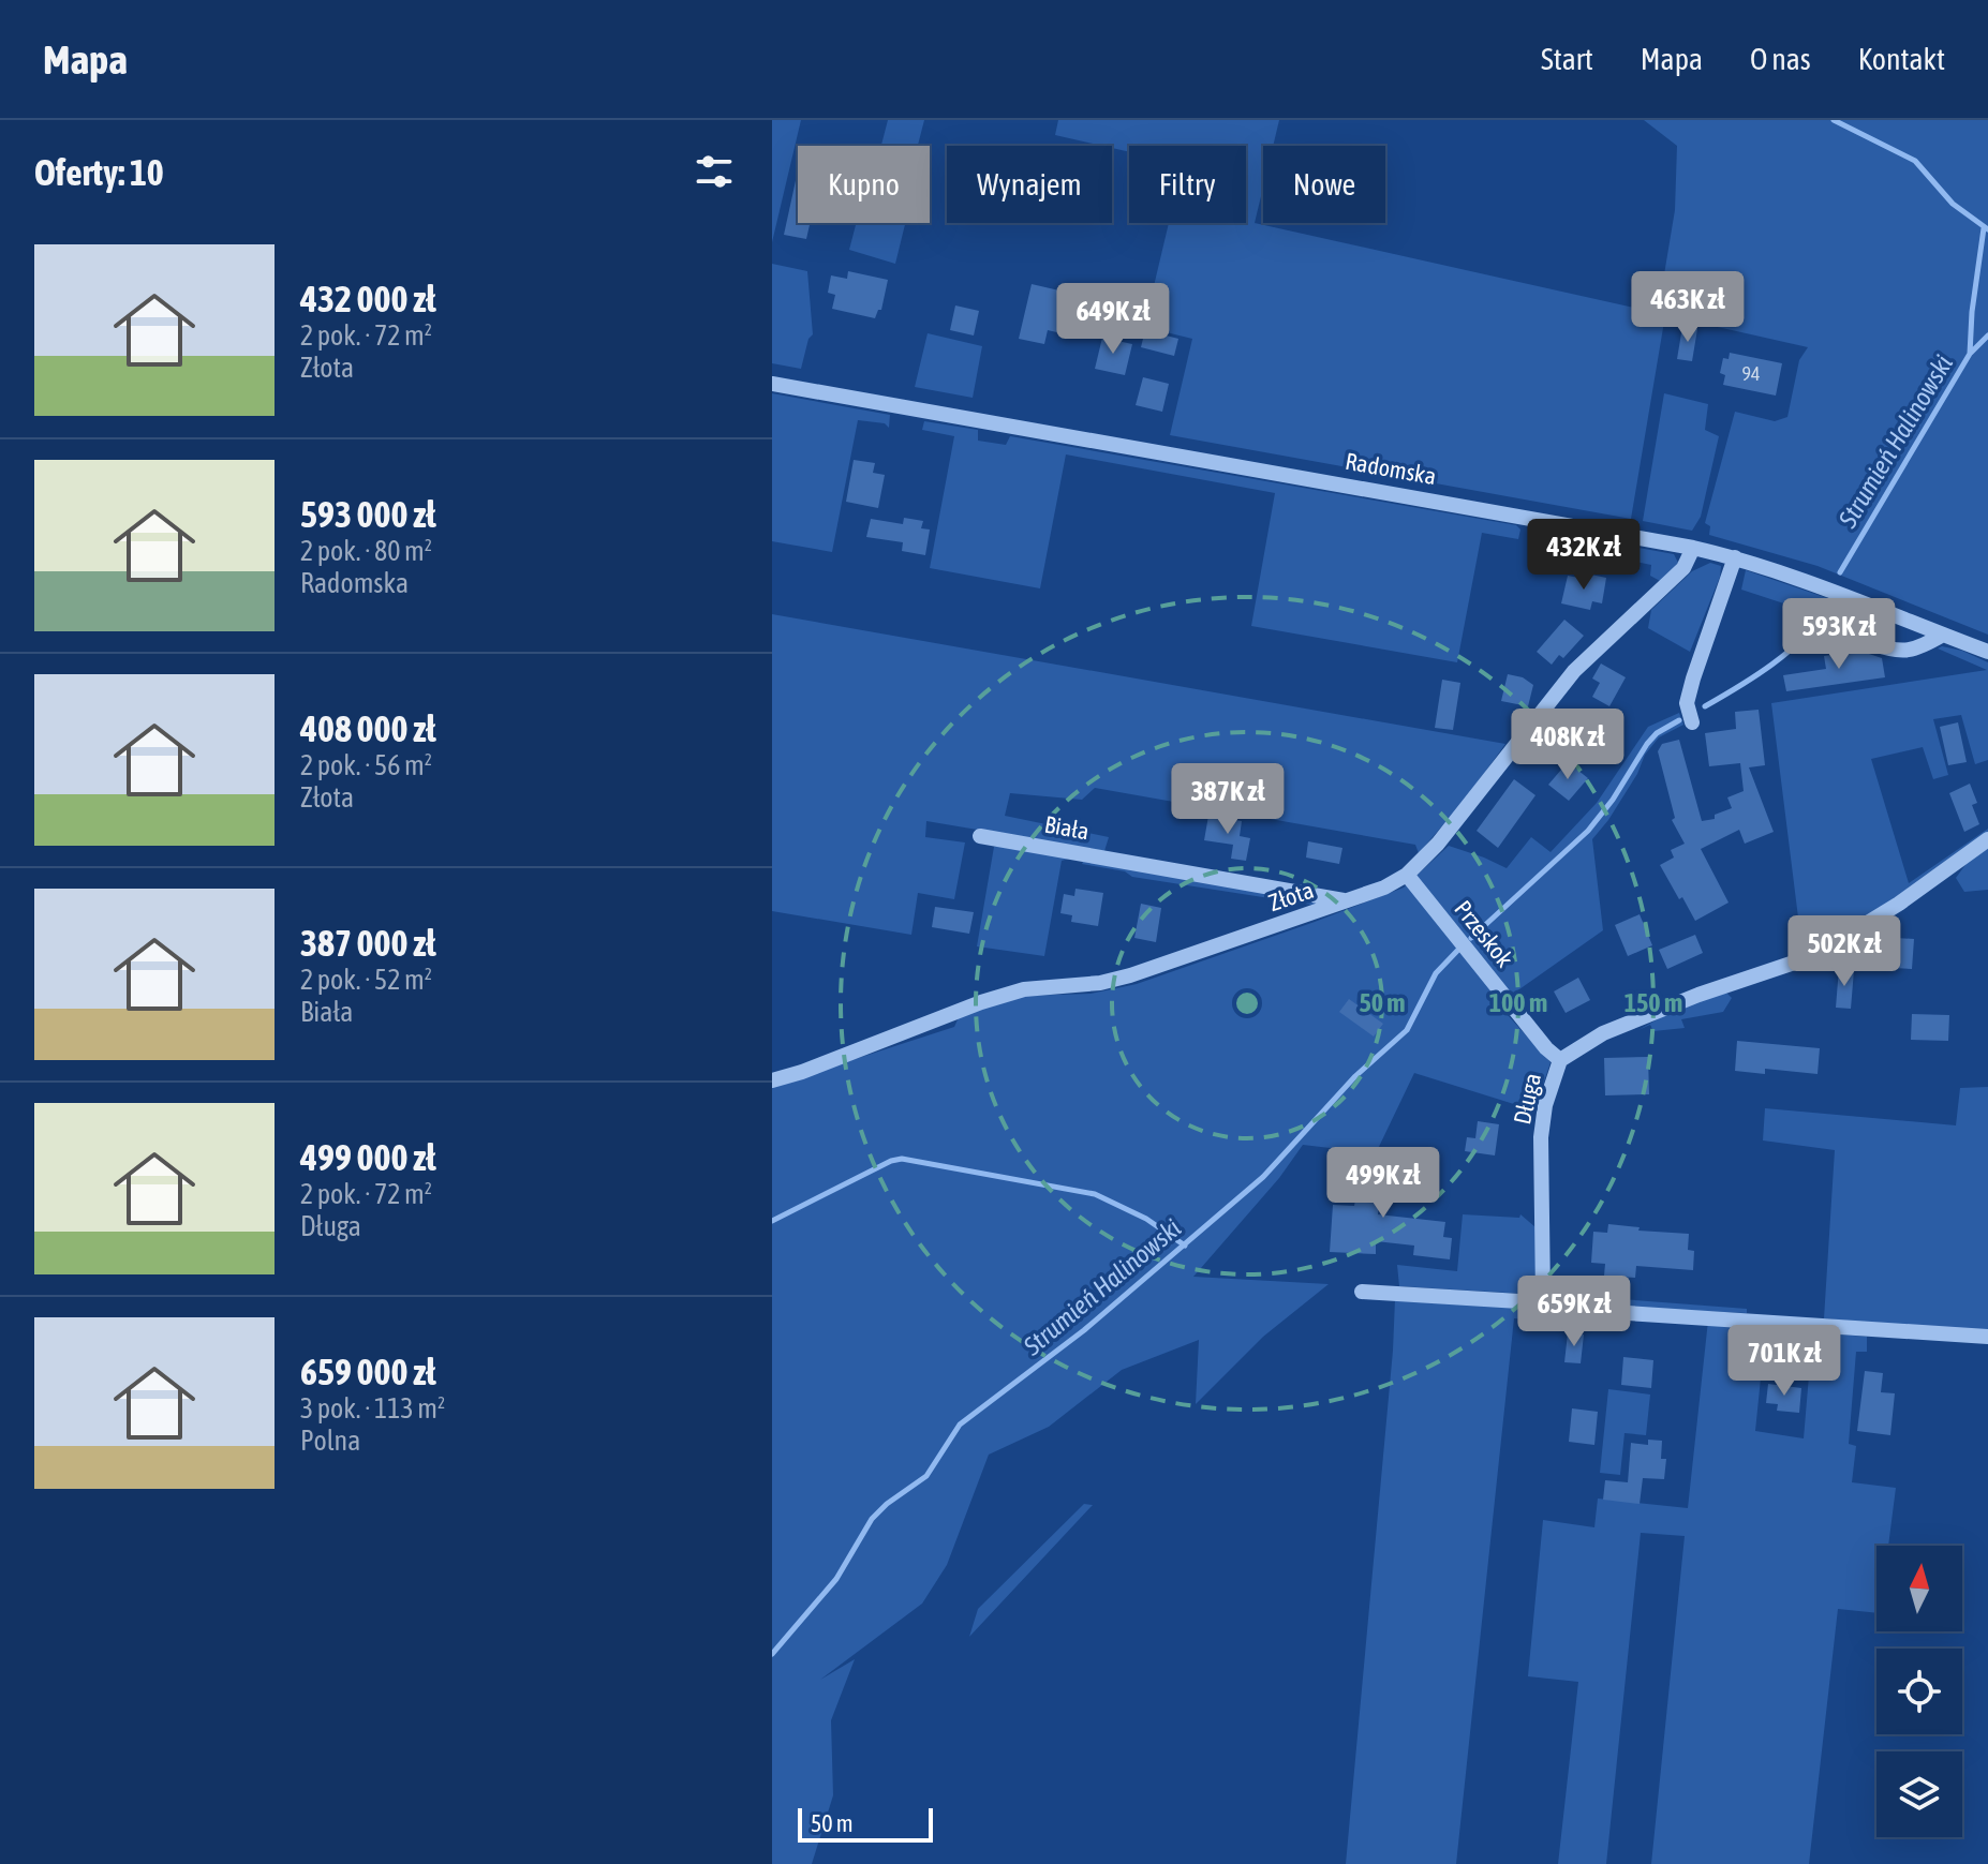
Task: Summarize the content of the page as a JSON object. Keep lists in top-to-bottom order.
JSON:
{
  "streets": {
    "street": [
      "Radomska",
      "Biała",
      "Złota",
      "Przeskok",
      "Długa"
    ]
  },
  "crossings": [
    ["Radomska", "Złota"],
    ["Biała", "Złota"],
    ["Złota", "Przeskok"],
    ["Przeskok", "Długa"]
  ],
  "water": ["Strumień Halinowski"],
  "house_numbers": ["94"],
  "scale_bar": "50 m",
  "north": "top",
  "page": {
    "header": "Mapa",
    "nav": [
      "Start",
      "Mapa",
      "O nas",
      "Kontakt"
    ],
    "heading": "Oferty: 10",
    "chip": [
      "Kupno",
      "Wynajem",
      "Filtry",
      "Nowe"
    ],
    "list": [
      {
        "name": "432 000 zł",
        "note": "2 pok. · 72 m² · Złota"
      },
      {
        "name": "593 000 zł",
        "note": "2 pok. · 80 m² · Radomska"
      },
      {
        "name": "408 000 zł",
        "note": "2 pok. · 56 m² · Złota"
      },
      {
        "name": "387 000 zł",
        "note": "2 pok. · 52 m² · Biała"
      },
      {
        "name": "499 000 zł",
        "note": "2 pok. · 72 m² · Długa"
      },
      {
        "name": "659 000 zł",
        "note": "3 pok. · 113 m² · Polna"
      }
    ],
    "price": [
      "463K zł",
      "649K zł",
      "432K zł",
      "593K zł",
      "408K zł",
      "387K zł",
      "502K zł",
      "499K zł",
      "659K zł",
      "701K zł"
    ],
    "scale": "50 m"
  },
  "rings": ["50 m", "100 m", "150 m"]
}
